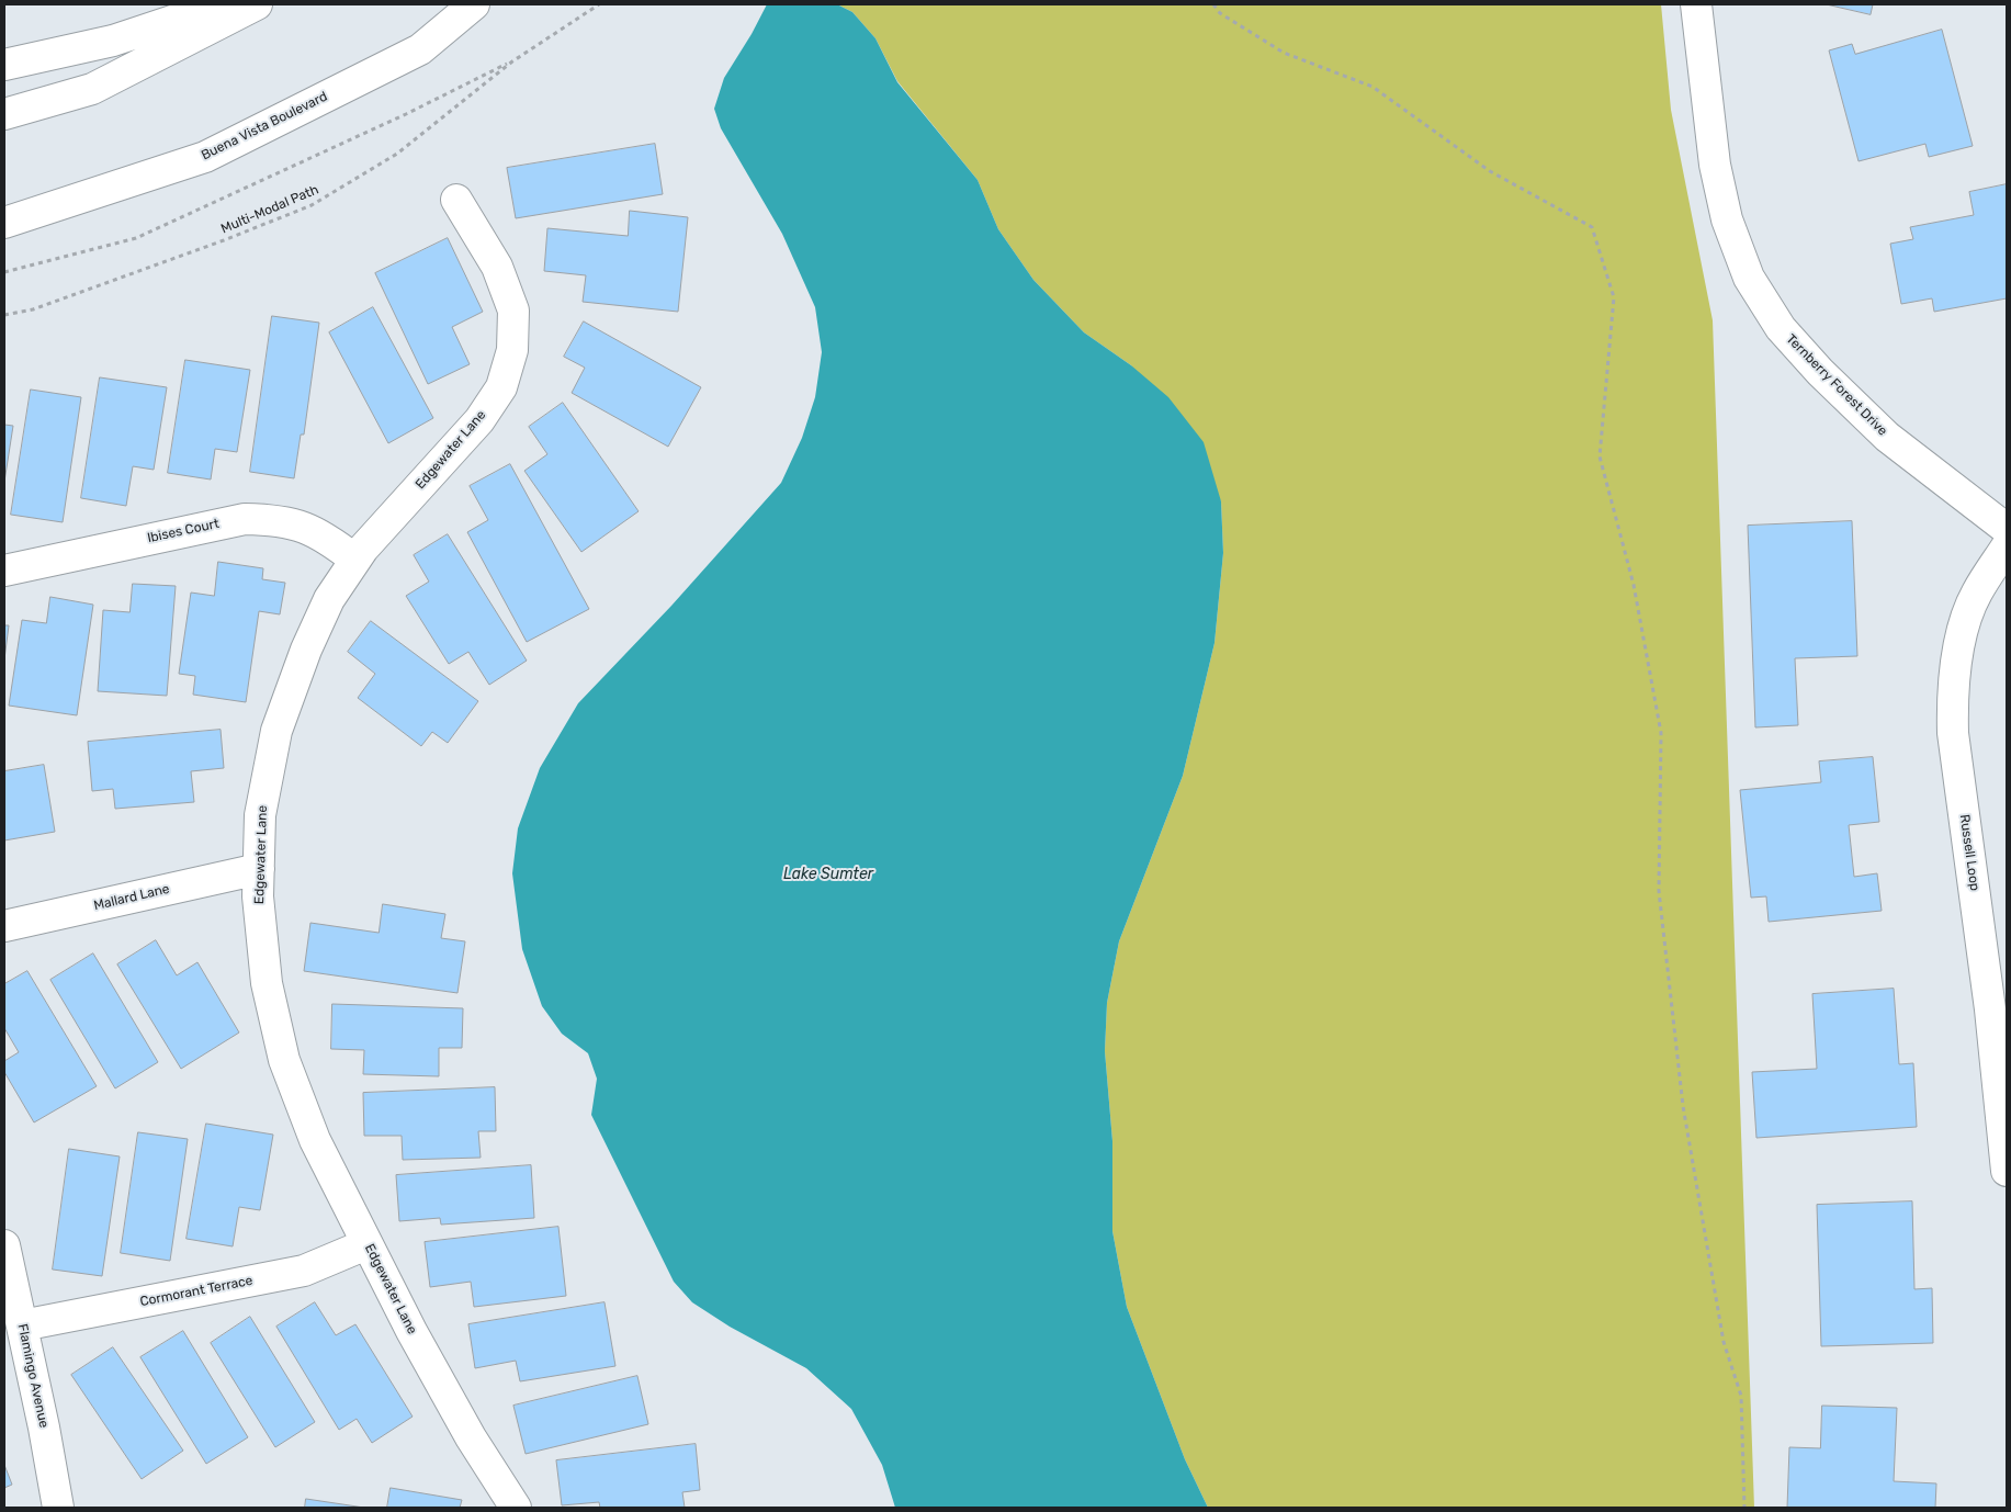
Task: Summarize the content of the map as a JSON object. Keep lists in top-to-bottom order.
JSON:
{
  "streets": {
    "street": [
      "Buena Vista Boulevard",
      "Ternberry Forest Drive",
      "Edgewater Lane",
      "Ibises Court",
      "Russell Loop",
      "Mallard Lane",
      "Cormorant Terrace",
      "Flamingo Avenue"
    ],
    "path": ["Multi-Modal Path"]
  },
  "crossings": [
    ["Edgewater Lane", "Ibises Court"],
    ["Edgewater Lane", "Mallard Lane"],
    ["Edgewater Lane", "Cormorant Terrace"],
    ["Cormorant Terrace", "Flamingo Avenue"]
  ],
  "water": ["Lake Sumter"]
}
